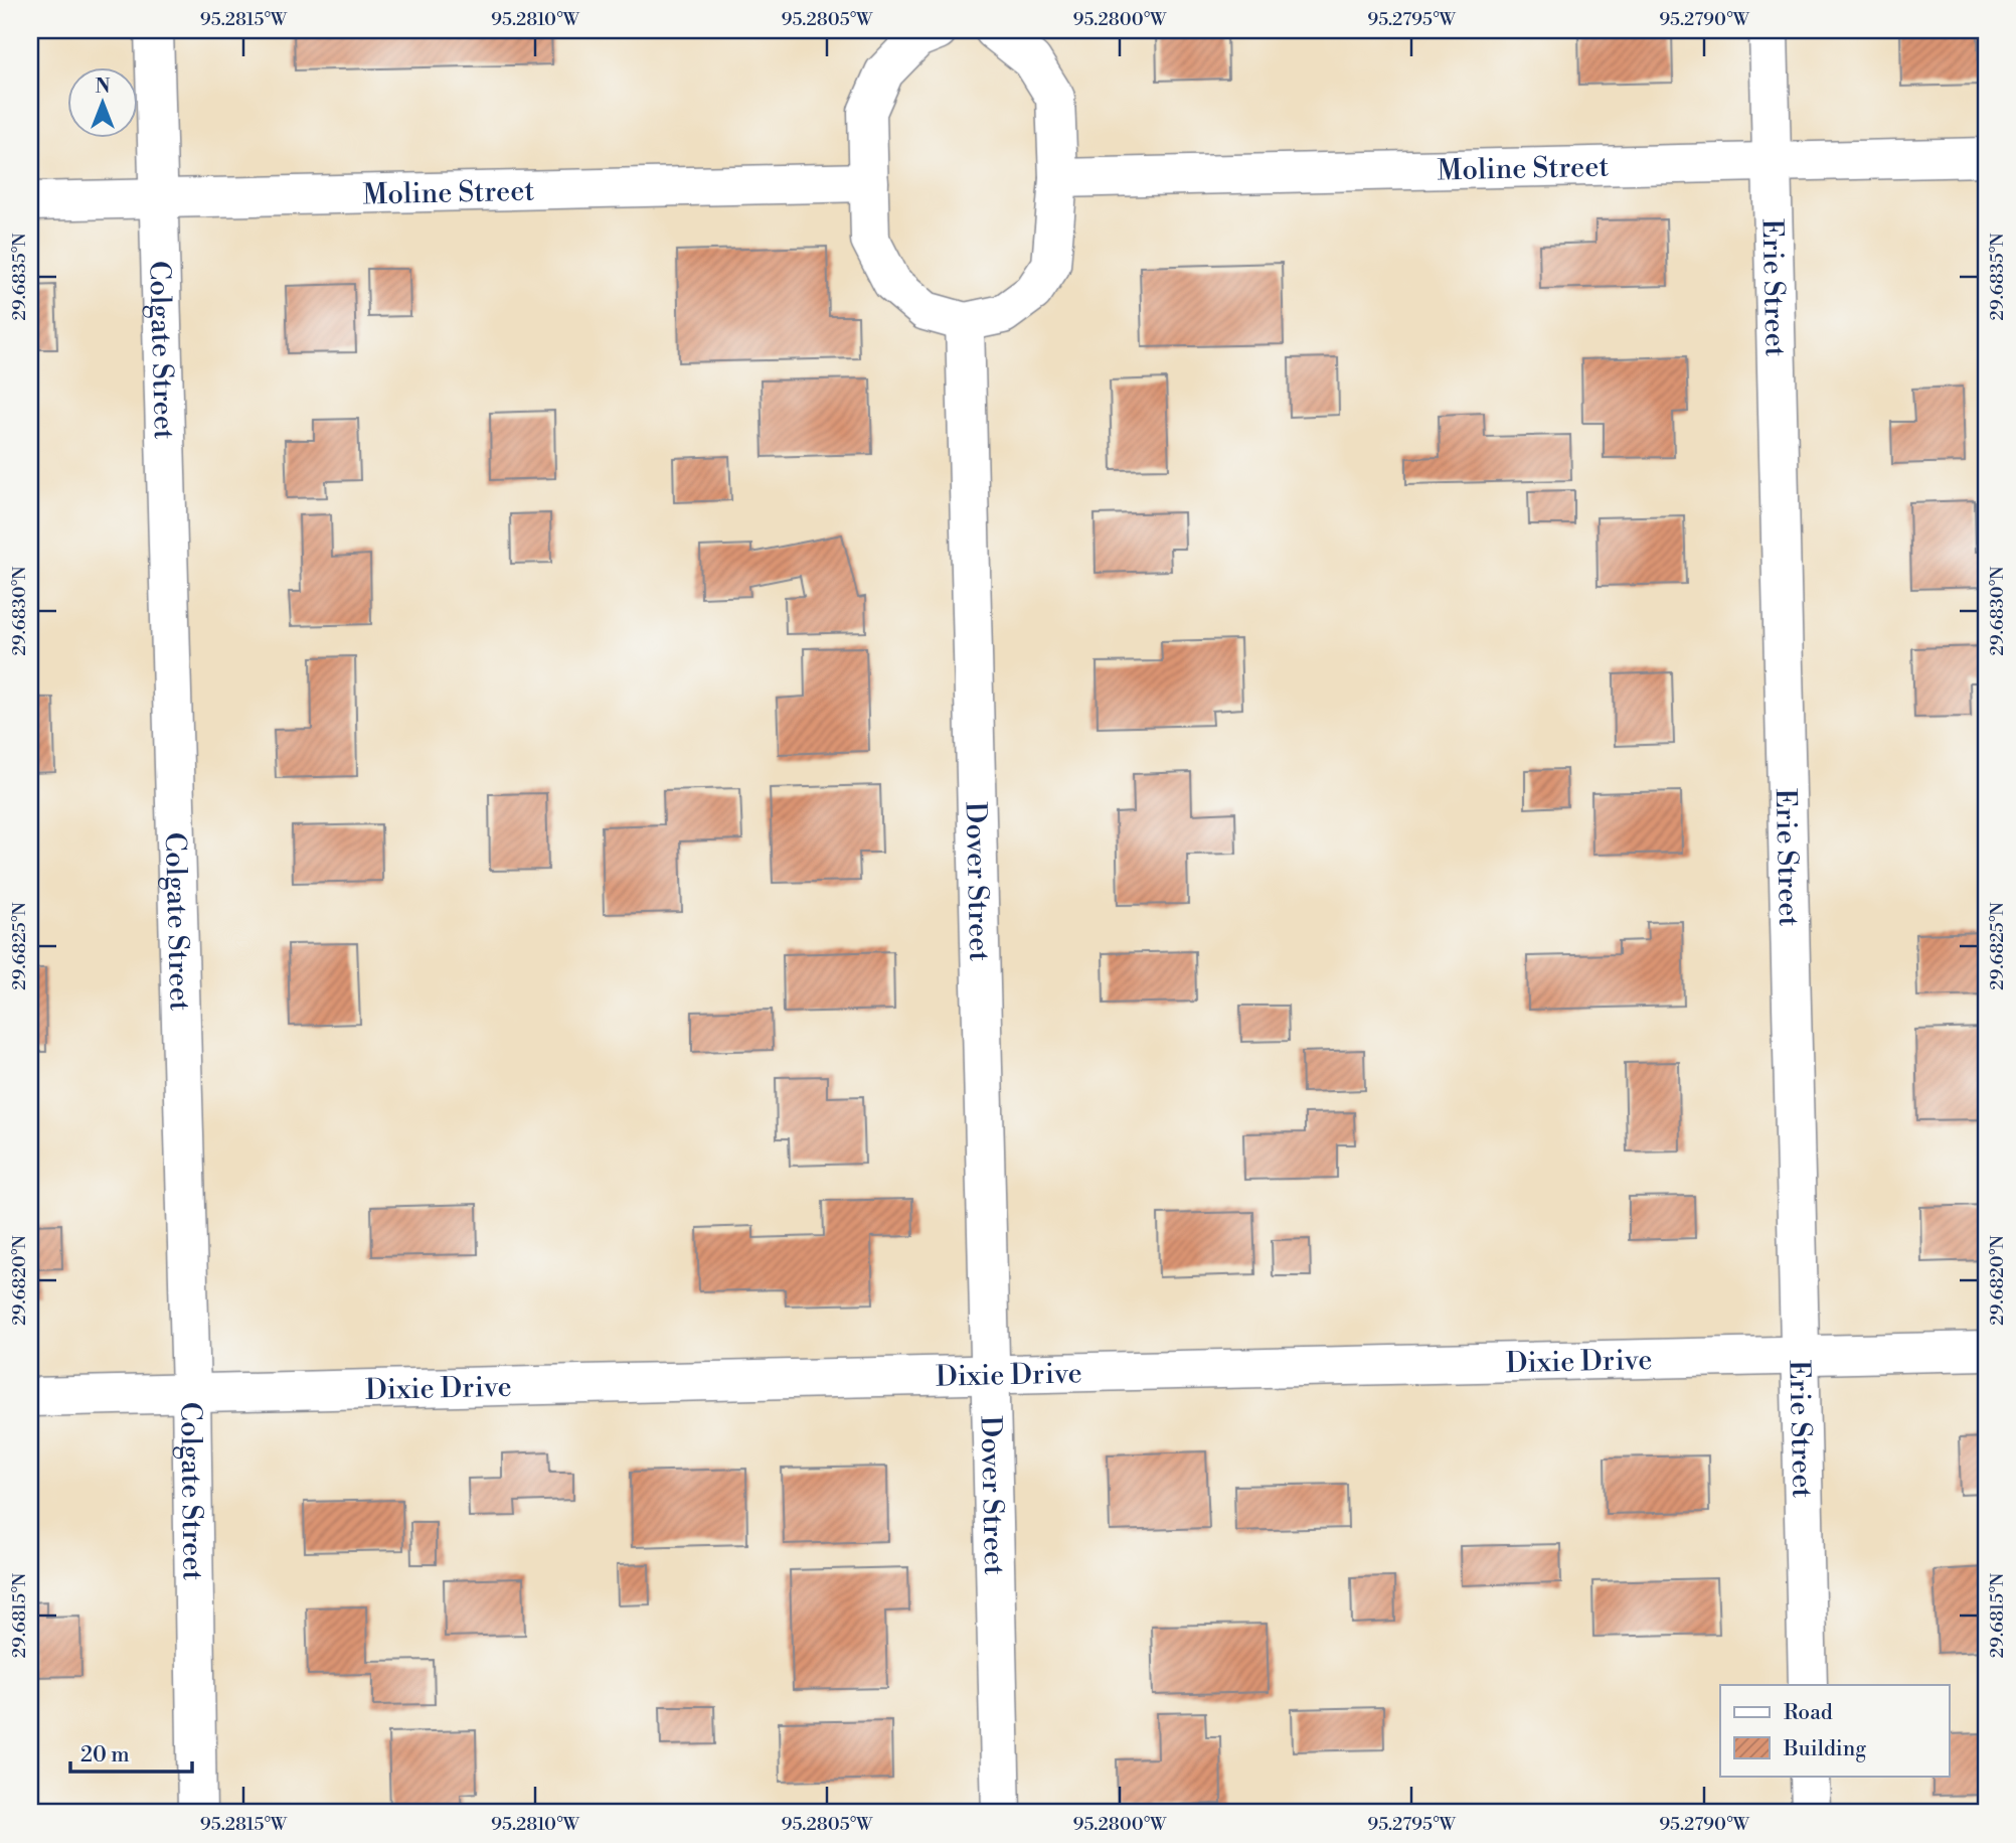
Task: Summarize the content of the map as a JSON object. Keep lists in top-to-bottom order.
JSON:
{
  "streets": {
    "street": [
      "Moline Street",
      "Erie Street",
      "Colgate Street",
      "Dover Street",
      "Dixie Drive"
    ]
  },
  "crossings": [
    ["Moline Street", "Erie Street"],
    ["Moline Street", "Colgate Street"],
    ["Erie Street", "Dixie Drive"],
    ["Colgate Street", "Dixie Drive"],
    ["Dover Street", "Dixie Drive"]
  ],
  "legend": ["Road", "Building"],
  "scale_bar": "20 m",
  "north": "top",
  "coordinates": [
    "95.2815°W",
    "95.2810°W",
    "95.2805°W",
    "95.2800°W",
    "95.2795°W",
    "95.2790°W",
    "29.6835°N",
    "29.6830°N",
    "29.6825°N",
    "29.6820°N",
    "29.6815°N"
  ]
}
